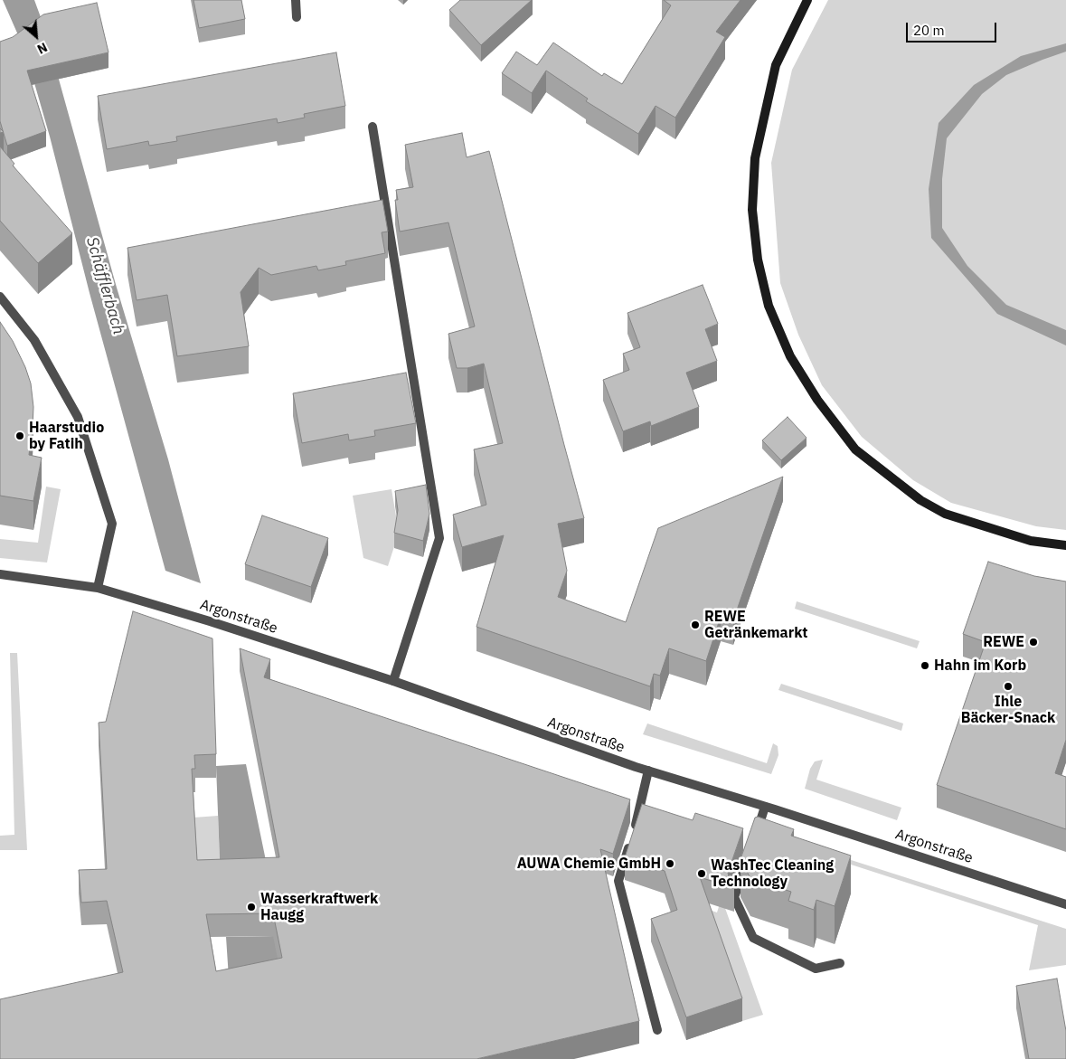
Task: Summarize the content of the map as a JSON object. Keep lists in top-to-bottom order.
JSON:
{
  "streets": {
    "street": ["Argonstraße"]
  },
  "water": ["Schäfflerbach"],
  "places": [
    "Haarstudio by Fatih",
    "REWE Getränkemarkt",
    "REWE",
    "Hahn im Korb",
    "Ihle Bäcker-Snack",
    "AUWA Chemie GmbH",
    "WashTec Cleaning Technology",
    "Wasserkraftwerk Haugg"
  ],
  "scale_bar": "20 m",
  "north": "bottom right"
}
